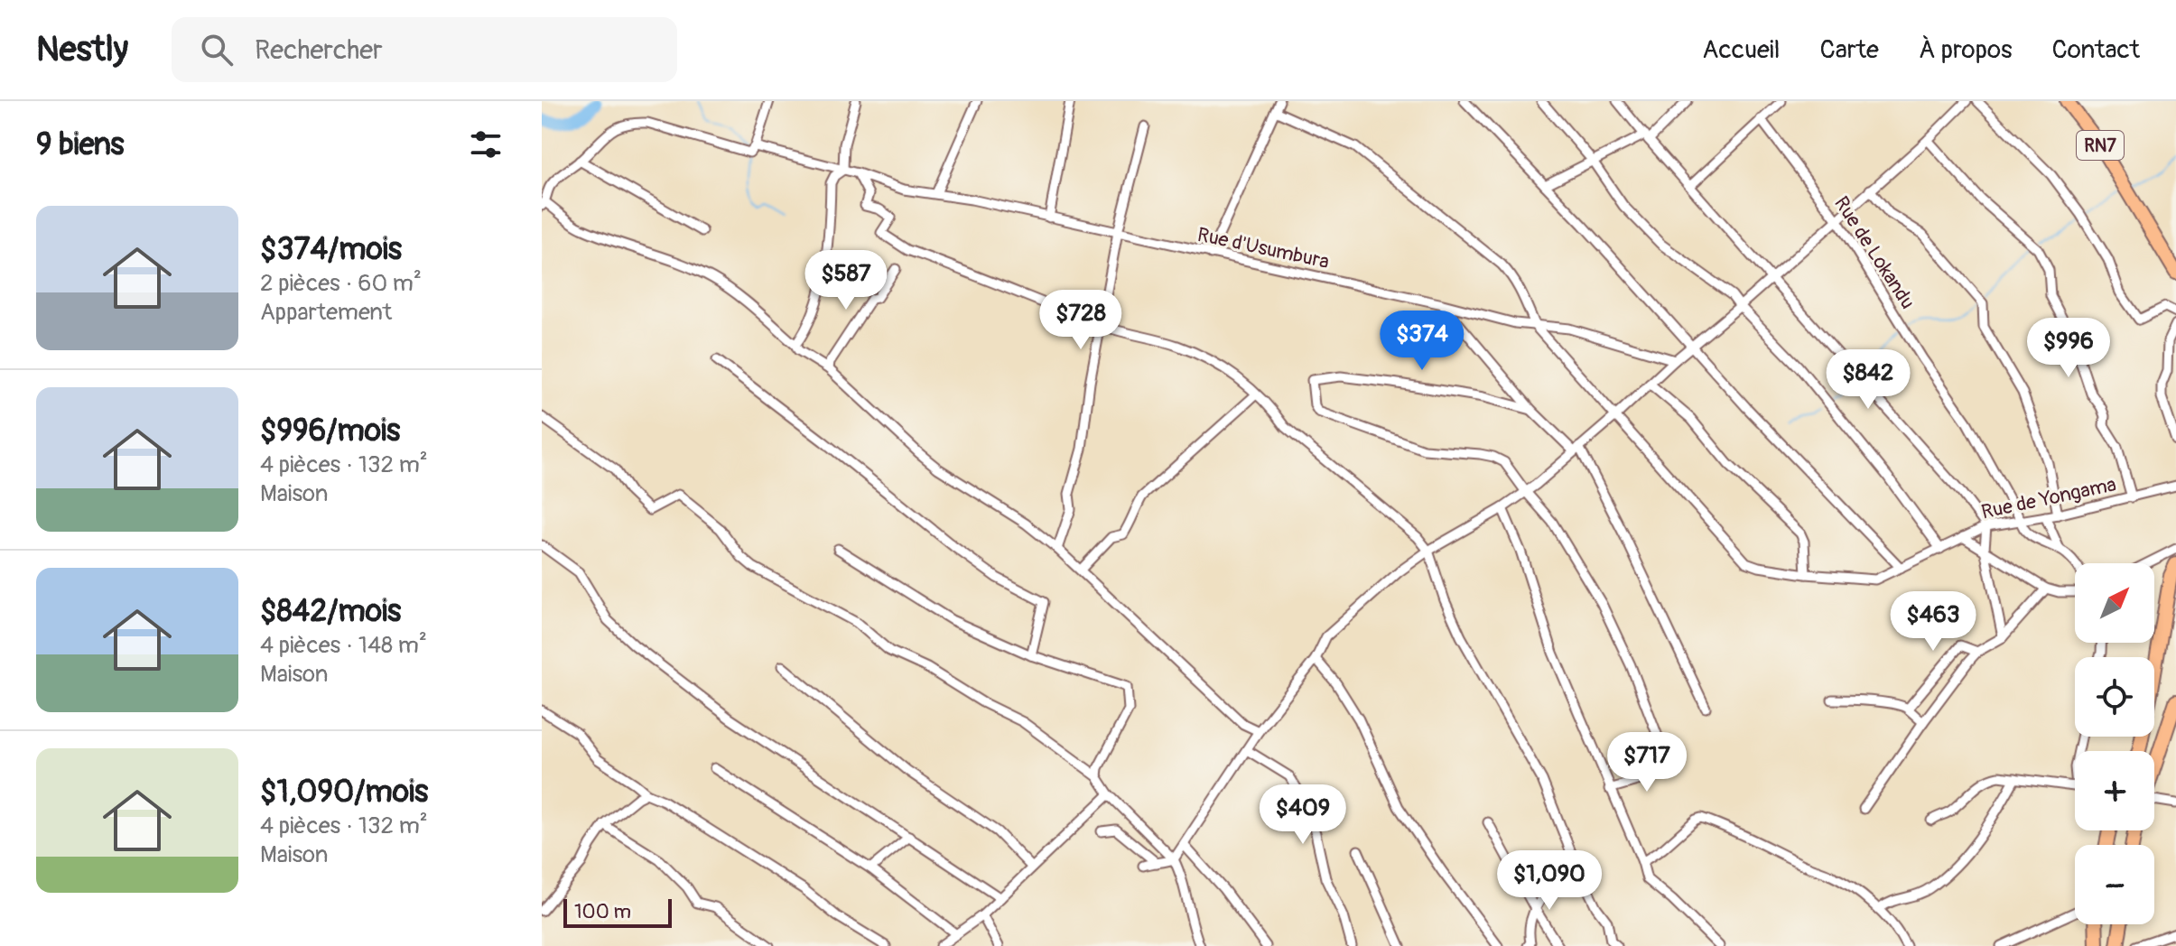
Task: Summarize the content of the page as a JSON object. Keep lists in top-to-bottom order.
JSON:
{
  "streets": {
    "main road": ["RN7"],
    "street": ["Rue d'Usumbura", "Rue de Lokandu", "Rue de Yongama"]
  },
  "crossings": [
    ["Rue d'Usumbura", "Rue de Yongama"],
    ["Rue de Lokandu", "Rue de Yongama"]
  ],
  "scale_bar": "100 m",
  "north": "top right",
  "page": {
    "header": "Nestly",
    "search": "Rechercher",
    "nav": [
      "Accueil",
      "Carte",
      "À propos",
      "Contact"
    ],
    "heading": "9 biens",
    "list": [
      {
        "name": "$374/mois",
        "note": "2 pièces · 60 m² · Appartement"
      },
      {
        "name": "$996/mois",
        "note": "4 pièces · 132 m² · Maison"
      },
      {
        "name": "$842/mois",
        "note": "4 pièces · 148 m² · Maison"
      },
      {
        "name": "$1,090/mois",
        "note": "4 pièces · 132 m² · Maison"
      }
    ],
    "price": [
      "$587",
      "$728",
      "$374",
      "$996",
      "$842",
      "$463",
      "$717",
      "$409",
      "$1,090"
    ],
    "map_buttons": ["+", "−"],
    "scale": "100 m"
  }
}
